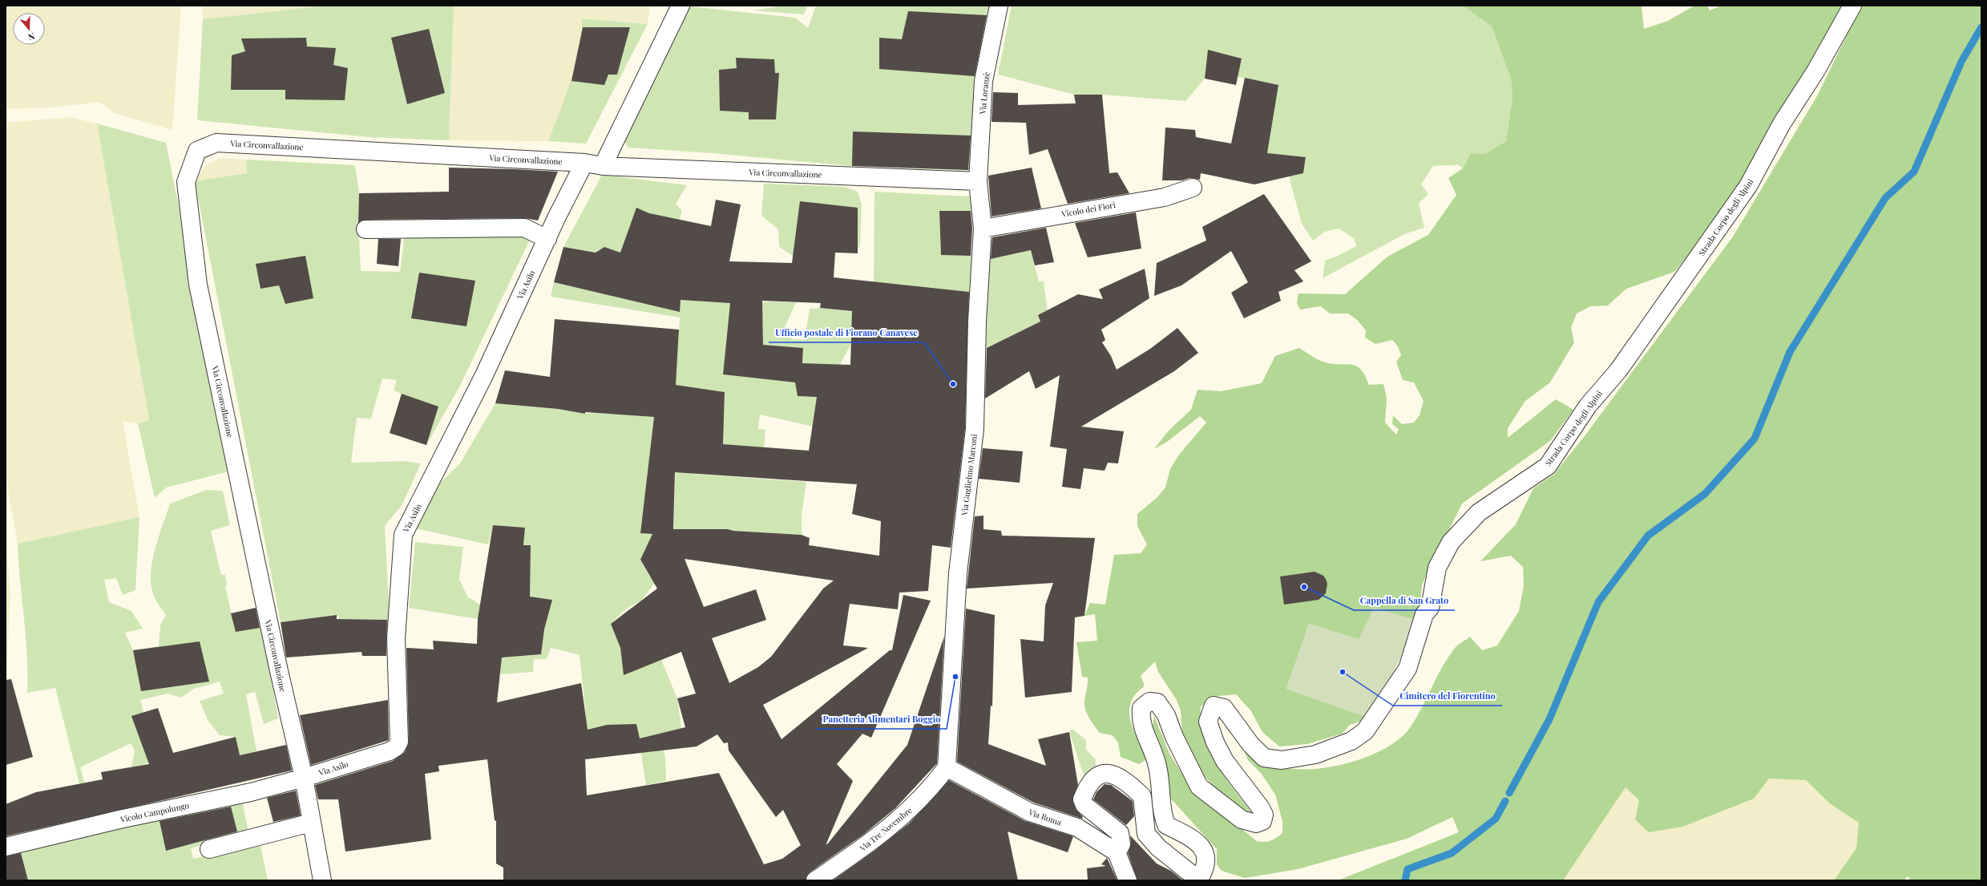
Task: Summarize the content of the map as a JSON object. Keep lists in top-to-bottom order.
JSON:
{
  "streets": {
    "street": [
      "Via Loranzè",
      "Via Circonvallazione",
      "Vicolo dei Fiori",
      "Strada Corpo degli Alpini",
      "Via Asilo",
      "Via Guglielmo Marconi",
      "Vicolo Campolungo",
      "Via Roma",
      "Via Tre Novembre"
    ]
  },
  "crossings": [
    ["Via Loranzè", "Via Circonvallazione"],
    ["Via Loranzè", "Via Guglielmo Marconi"],
    ["Via Circonvallazione", "Via Asilo"],
    ["Via Circonvallazione", "Via Guglielmo Marconi"],
    ["Via Circonvallazione", "Vicolo Campolungo"],
    ["Vicolo dei Fiori", "Via Guglielmo Marconi"],
    ["Via Asilo", "Vicolo Campolungo"],
    ["Via Guglielmo Marconi", "Via Roma"],
    ["Via Guglielmo Marconi", "Via Tre Novembre"],
    ["Via Roma", "Via Tre Novembre"]
  ],
  "places": [
    "Ufficio postale di Fiorano Canavese",
    "Cappella di San Grato",
    "Cimitero del Fiorentino",
    "Panetteria Alimentari Boggio"
  ],
  "north": "bottom"
}
